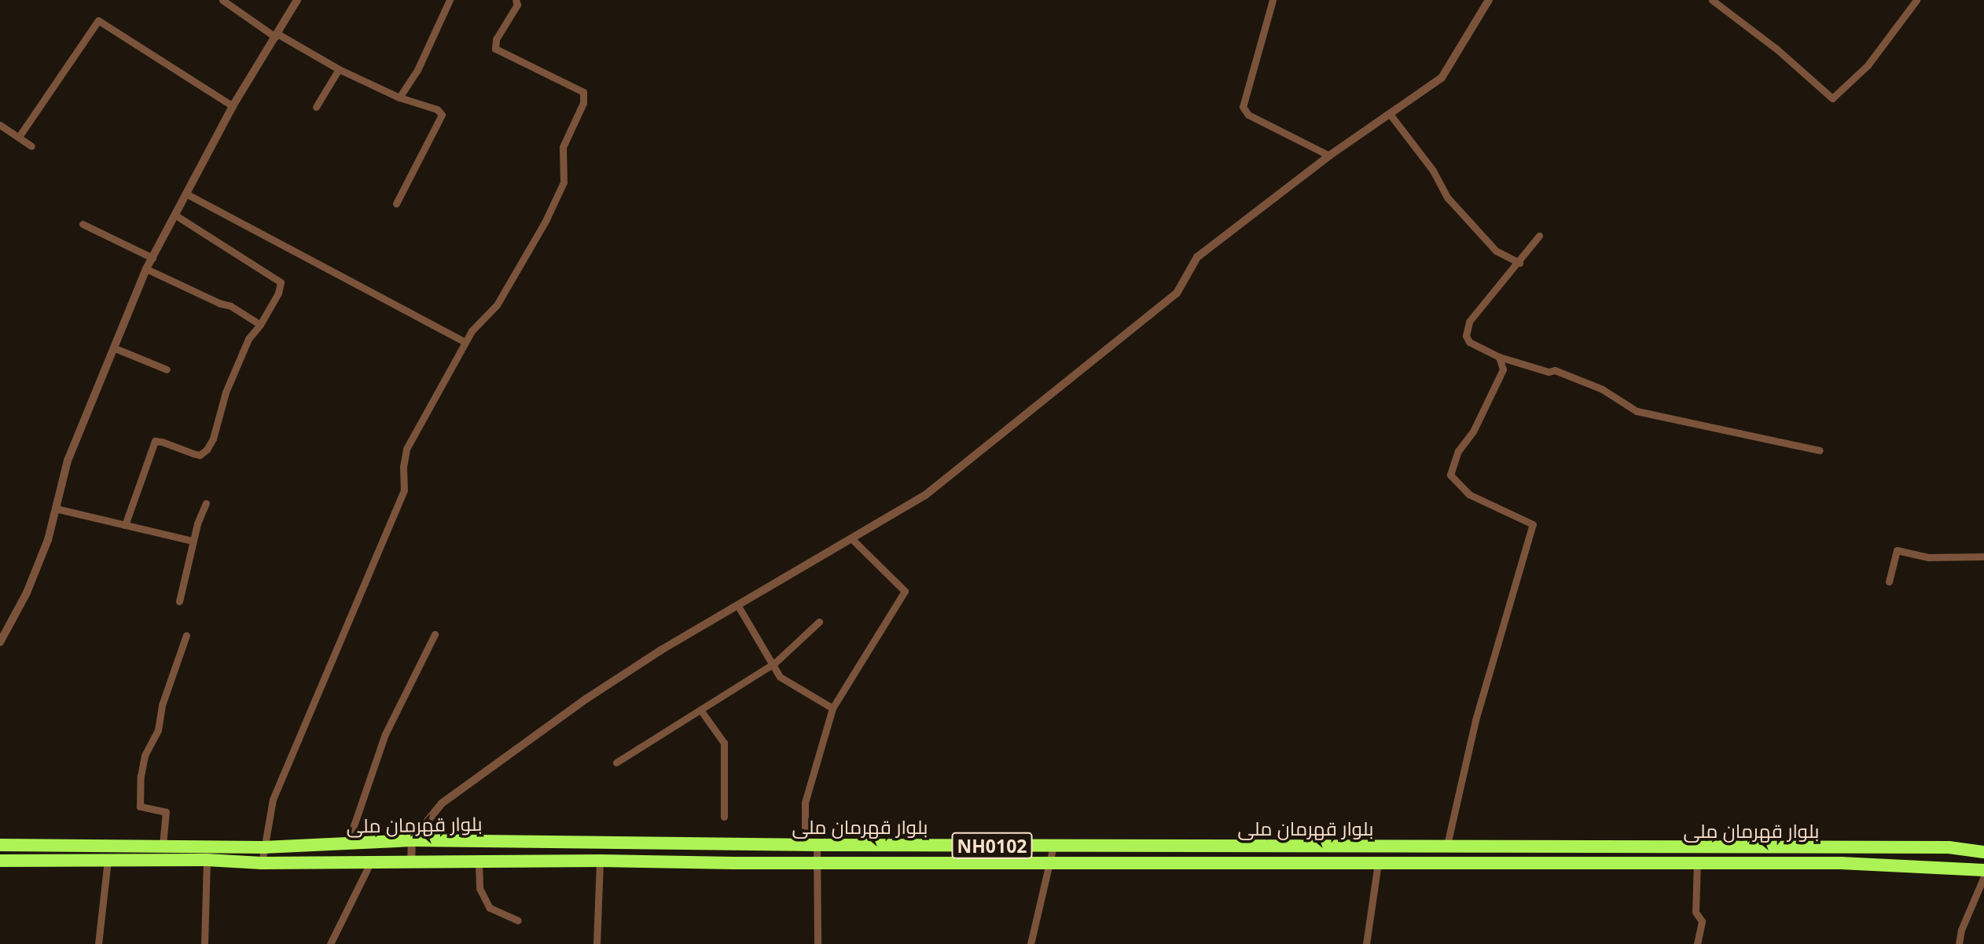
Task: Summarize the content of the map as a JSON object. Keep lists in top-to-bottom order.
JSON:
{
  "streets": {
    "highway": ["بلوار قهرمان ملی", "NH0102"]
  }
}
